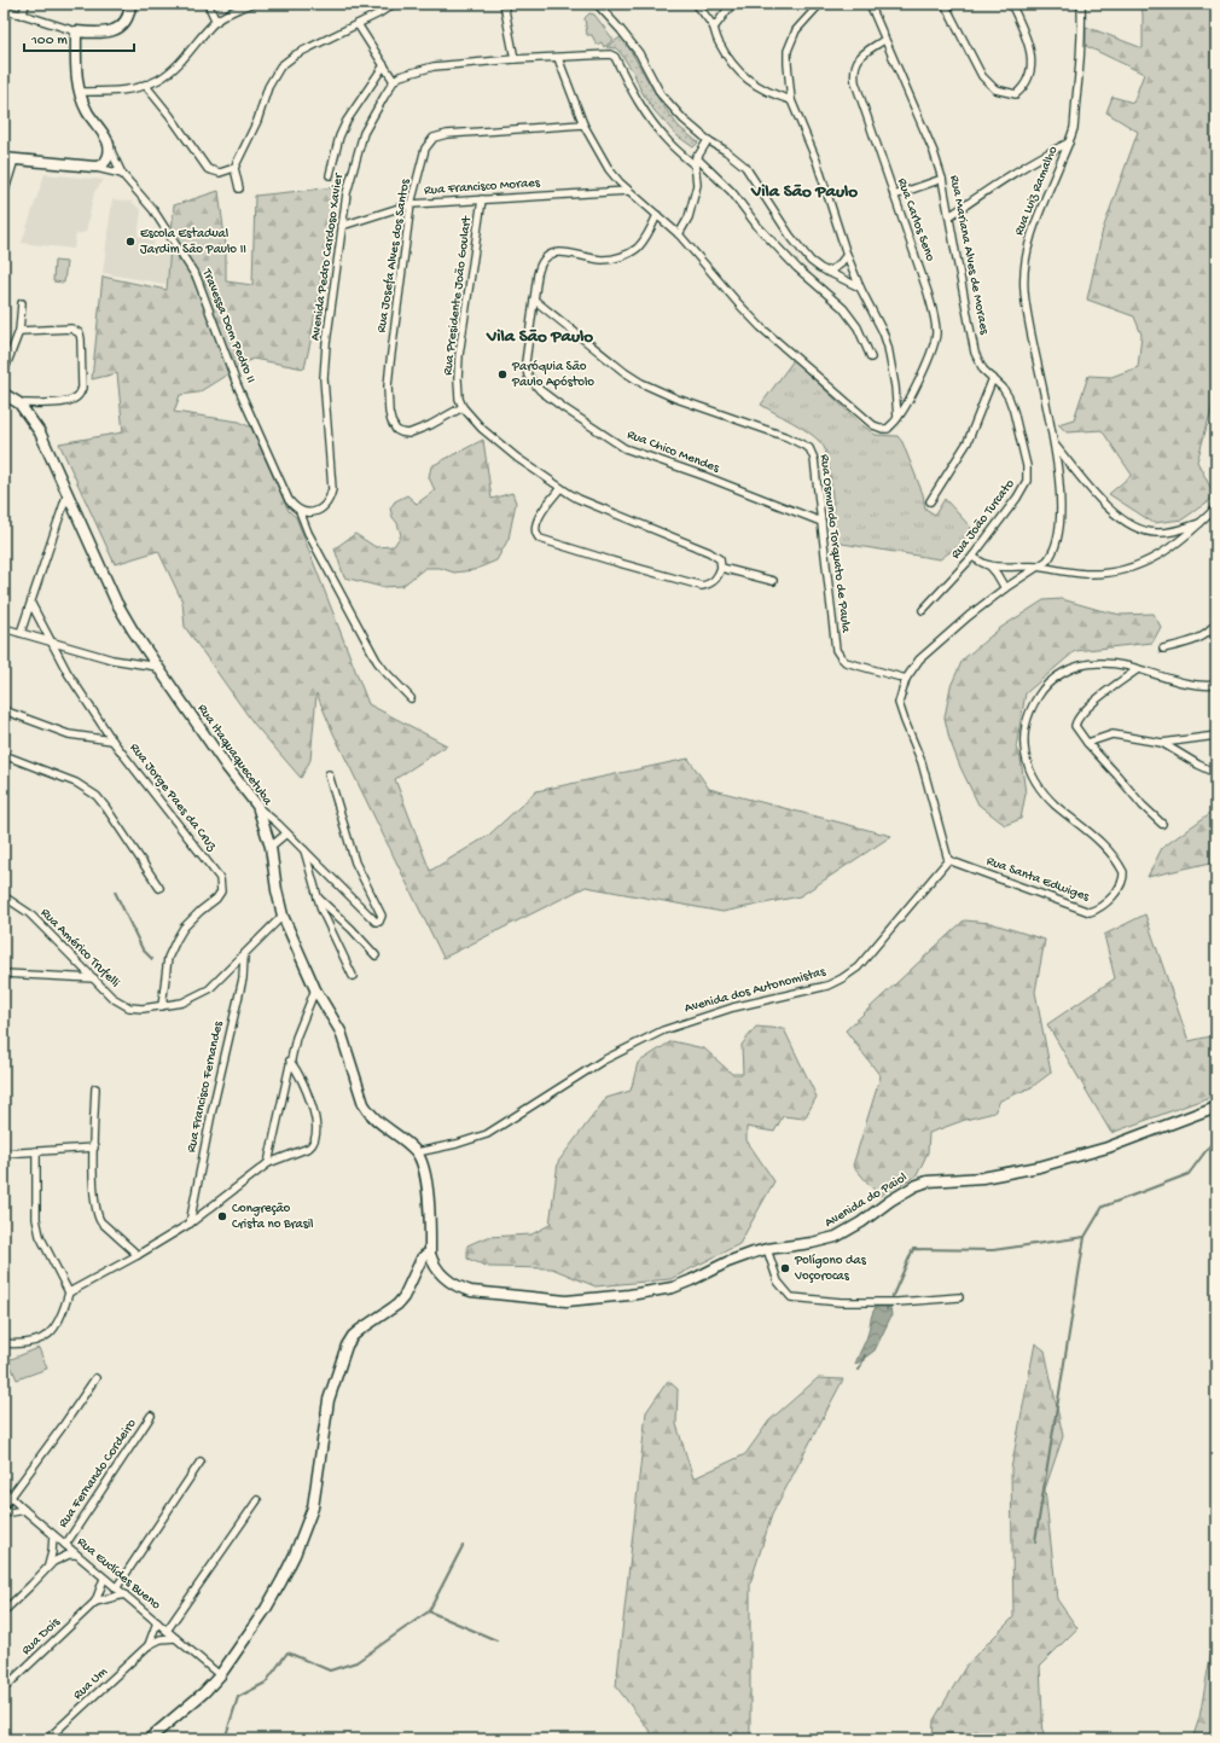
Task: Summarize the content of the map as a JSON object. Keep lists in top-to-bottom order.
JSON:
{
  "streets": {
    "street": [
      "Rua Francisco Moraes",
      "Rua Luiz Ramalho",
      "Rua Carlos Seno",
      "Rua Mariana Alves de Moraes",
      "Rua Josefa Alves dos Santos",
      "Avenida Pedro Cardoso Xavier",
      "Rua Presidente João Goulart",
      "Travessa Dom Pedro II",
      "Rua Chico Mendes",
      "Rua João Turcato",
      "Rua Osmundo Torquato de Paula",
      "Rua Itaquaquecetuba",
      "Rua Jorge Paes da Cruz",
      "Rua Santa Edwiges",
      "Rua Américo Trufelli",
      "Avenida dos Autonomistas",
      "Rua Francisco Fernandes",
      "Avenida do Paiol",
      "Rua Fernando Cordeiro",
      "Rua Euclídes Bueno",
      "Rua Dois",
      "Rua Um"
    ]
  },
  "crossings": [
    ["Rua Francisco Moraes", "Rua Josefa Alves dos Santos"],
    ["Rua Francisco Moraes", "Avenida Pedro Cardoso Xavier"],
    ["Rua Francisco Moraes", "Rua Presidente João Goulart"],
    ["Rua Carlos Seno", "Rua Mariana Alves de Moraes"],
    ["Rua Mariana Alves de Moraes", "Rua João Turcato"],
    ["Rua Josefa Alves dos Santos", "Rua Presidente João Goulart"],
    ["Avenida Pedro Cardoso Xavier", "Travessa Dom Pedro II"],
    ["Rua Chico Mendes", "Rua Osmundo Torquato de Paula"],
    ["Rua Itaquaquecetuba", "Rua Américo Trufelli"],
    ["Rua Itaquaquecetuba", "Avenida dos Autonomistas"],
    ["Rua Jorge Paes da Cruz", "Rua Américo Trufelli"],
    ["Rua Santa Edwiges", "Avenida dos Autonomistas"],
    ["Rua Américo Trufelli", "Rua Francisco Fernandes"],
    ["Rua Fernando Cordeiro", "Rua Euclídes Bueno"],
    ["Rua Euclídes Bueno", "Rua Dois"],
    ["Rua Euclídes Bueno", "Rua Um"]
  ],
  "districts": ["Vila São Paulo", "Vila São Paulo"],
  "places": [
    "Escola Estadual Jardim São Paulo II",
    "Paróquia São Paulo Apóstolo",
    "Congreção Crista no Brasil",
    "Polígono das Voçorocas"
  ],
  "scale_bar": "100 m"
}
